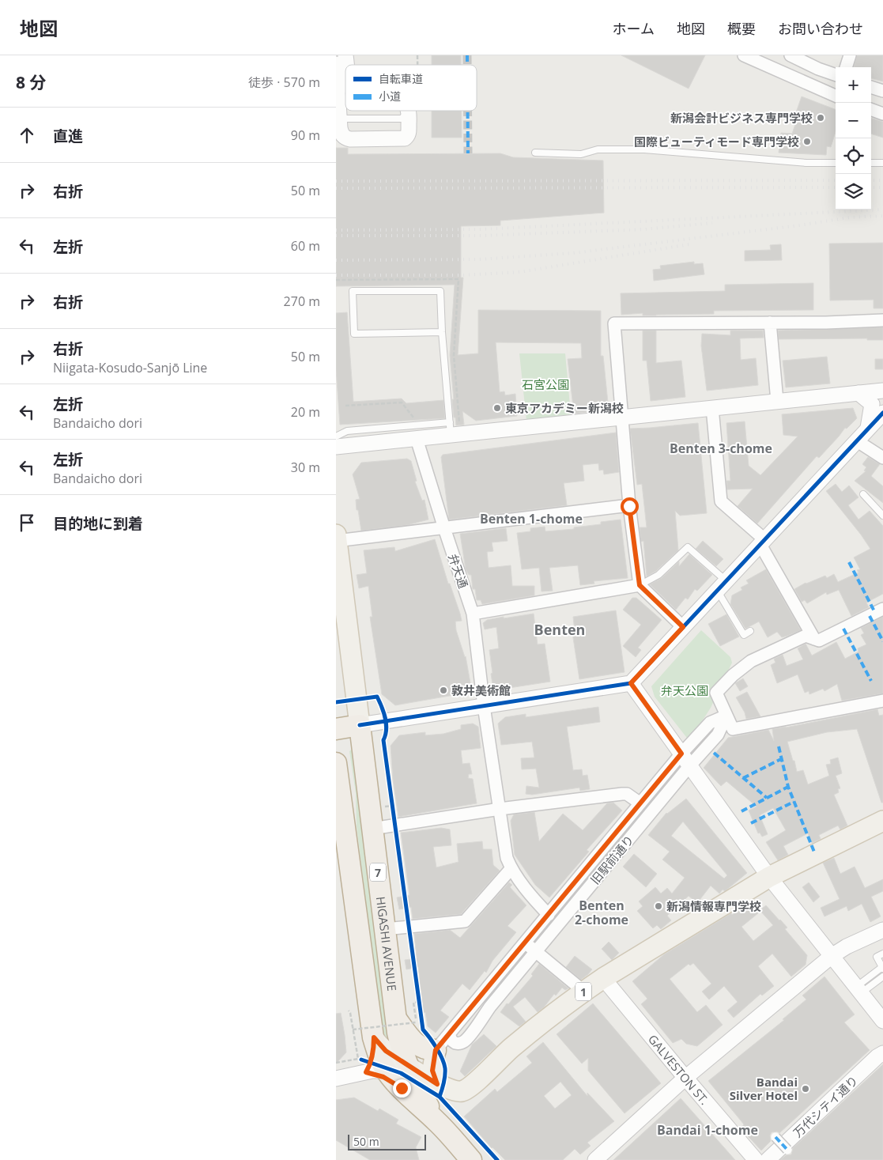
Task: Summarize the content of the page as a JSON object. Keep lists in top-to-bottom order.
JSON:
{
  "streets": {
    "highway": ["7", "HIGASHI AVENUE"],
    "main road": ["1"],
    "street": [
      "弁天通",
      "旧駅前通り",
      "GALVESTON ST.",
      "万代シテイ通り"
    ]
  },
  "crossings": [
    ["7", "HIGASHI AVENUE"],
    ["7", "1"],
    ["1", "GALVESTON ST."]
  ],
  "districts": [
    "Benten 3-chome",
    "Benten 1-chome",
    "Benten",
    "Benten 2-chome",
    "Bandai 1-chome"
  ],
  "parks": ["石宮公園", "弁天公園"],
  "places": [
    "新潟会計ビジネス専門学校",
    "国際ビューティモード専門学校",
    "東京アカデミー新潟校",
    "敦井美術館",
    "新潟情報専門学校",
    "Bandai Silver Hotel"
  ],
  "legend": ["自転車道", "小道"],
  "scale_bar": "50 m",
  "page": {
    "header": "地図",
    "nav": [
      "ホーム",
      "地図",
      "概要",
      "お問い合わせ"
    ],
    "heading": ["8 分", "徒歩 · 570 m"],
    "map_buttons": ["+", "−"],
    "list": [
      ["直進", "90 m"],
      ["右折", "50 m"],
      ["左折", "60 m"],
      ["右折", "270 m"],
      ["右折", "Niigata-Kosudo-Sanjō Line", "50 m"],
      ["左折", "Bandaicho dori", "20 m"],
      ["左折", "Bandaicho dori", "30 m"],
      "目的地に到着"
    ],
    "scale": "50 m"
  }
}
